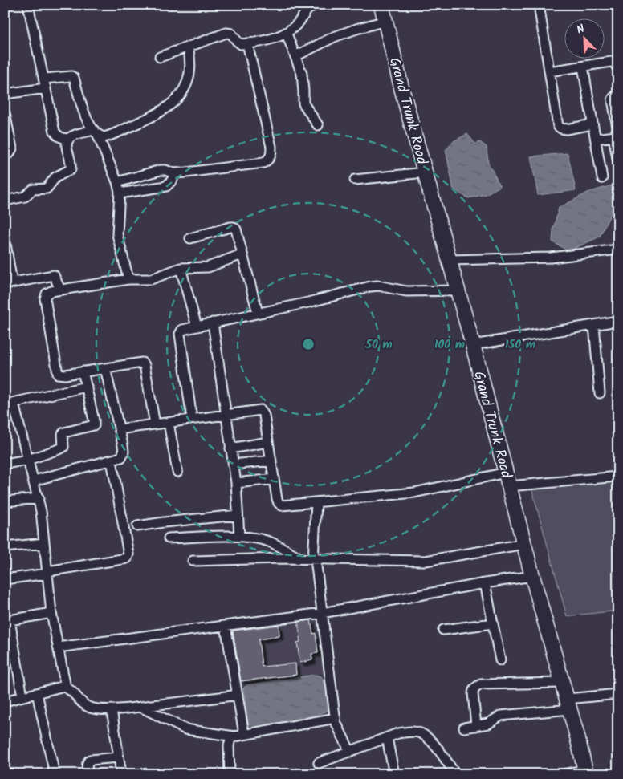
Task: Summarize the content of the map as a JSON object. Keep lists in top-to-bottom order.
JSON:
{
  "streets": {
    "main road": ["Grand Trunk Road"]
  },
  "north": "top left",
  "rings": ["50 m", "100 m", "150 m"]
}
